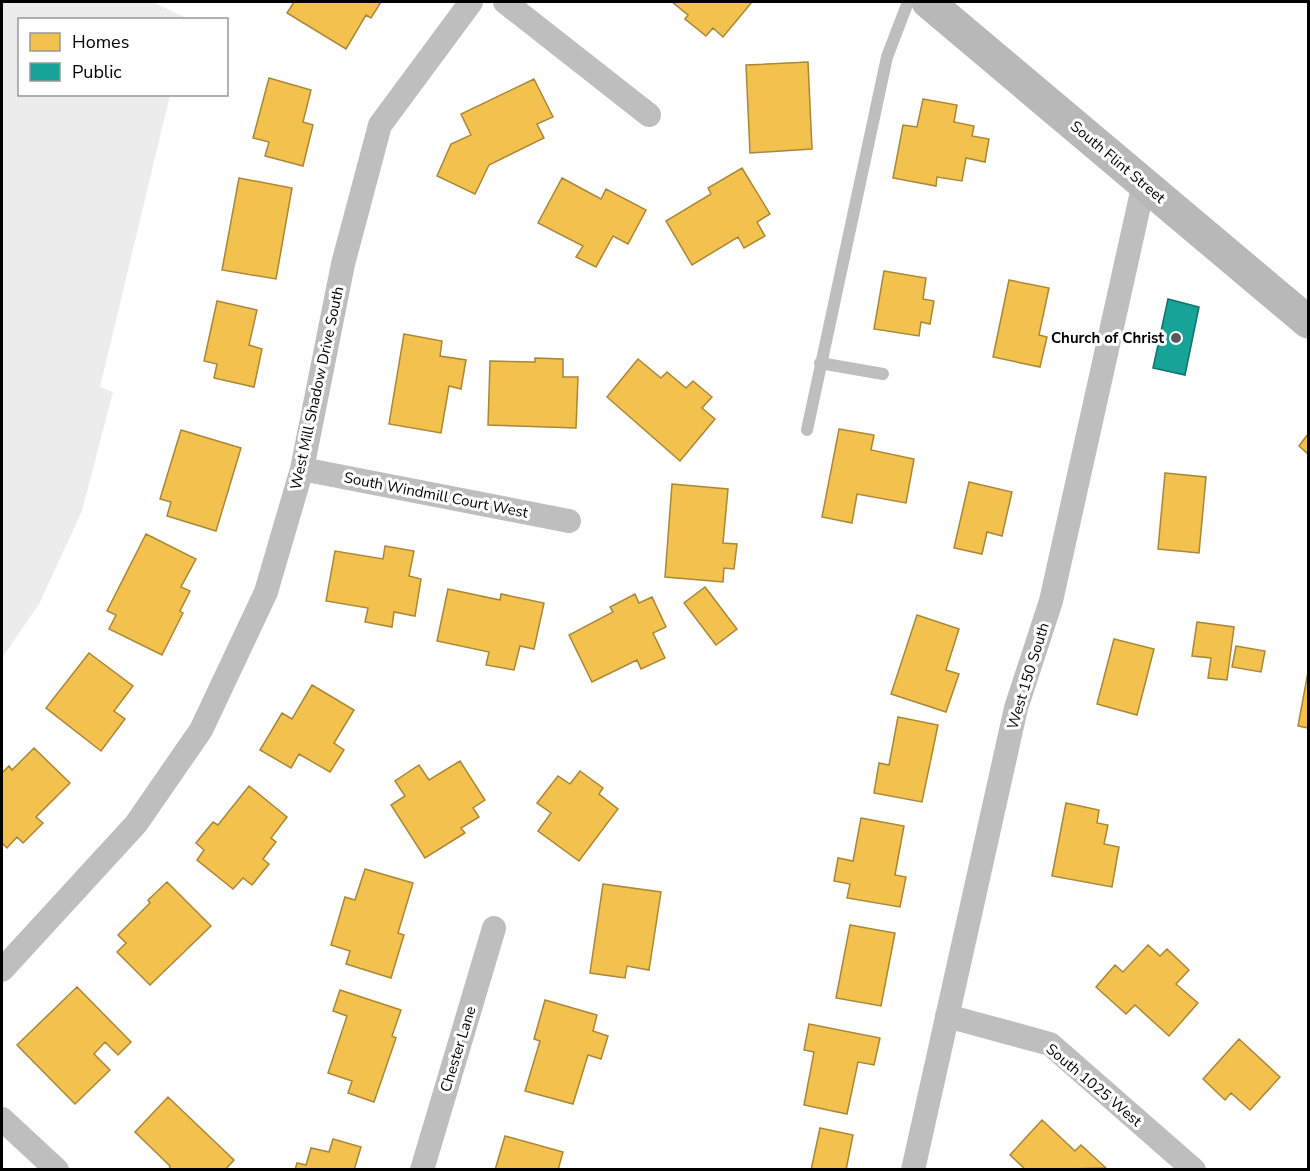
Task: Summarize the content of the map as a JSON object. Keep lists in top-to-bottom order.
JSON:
{
  "streets": {
    "main road": ["South Flint Street"],
    "street": [
      "West Mill Shadow Drive South",
      "South Windmill Court West",
      "West 150 South",
      "Chester Lane",
      "South 1025 West"
    ]
  },
  "crossings": [
    ["South Flint Street", "West 150 South"],
    ["West Mill Shadow Drive South", "South Windmill Court West"],
    ["West 150 South", "South 1025 West"]
  ],
  "places": ["Church of Christ"],
  "legend": ["Homes", "Public"]
}
